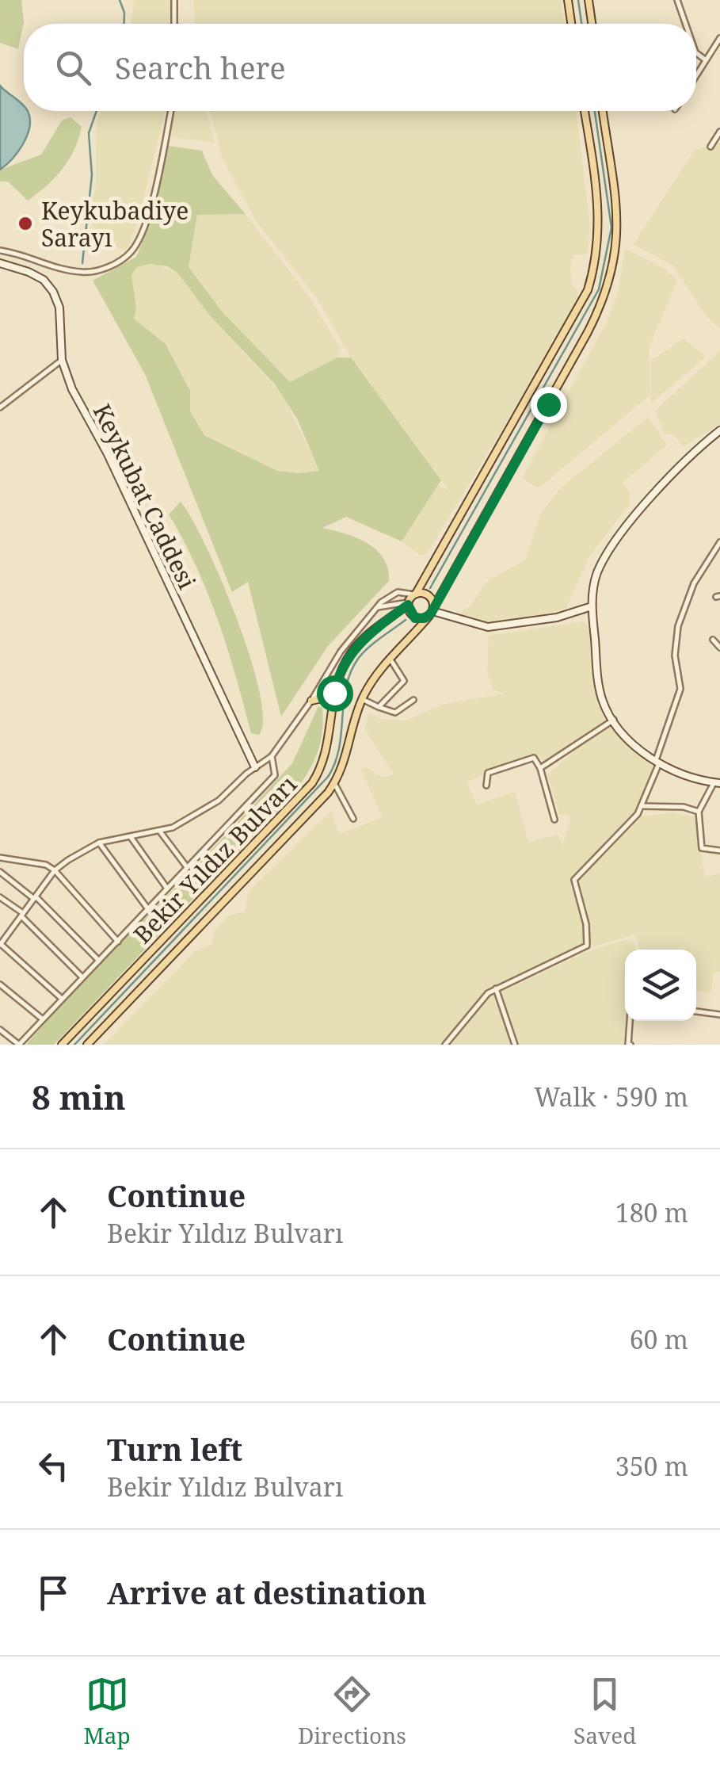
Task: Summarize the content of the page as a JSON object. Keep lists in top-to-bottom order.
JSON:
{
  "streets": {
    "main road": ["Bekir Yıldız Bulvarı"],
    "street": ["Keykubat Caddesi"]
  },
  "places": ["Keykubadiye Sarayı"],
  "page": {
    "search": "Search here",
    "heading": ["8 min", "Walk · 590 m"],
    "list": [
      ["Continue", "Bekir Yıldız Bulvarı", "180 m"],
      ["Continue", "60 m"],
      ["Turn left", "Bekir Yıldız Bulvarı", "350 m"],
      "Arrive at destination"
    ],
    "nav": ["Map", "Directions", "Saved"]
  }
}
